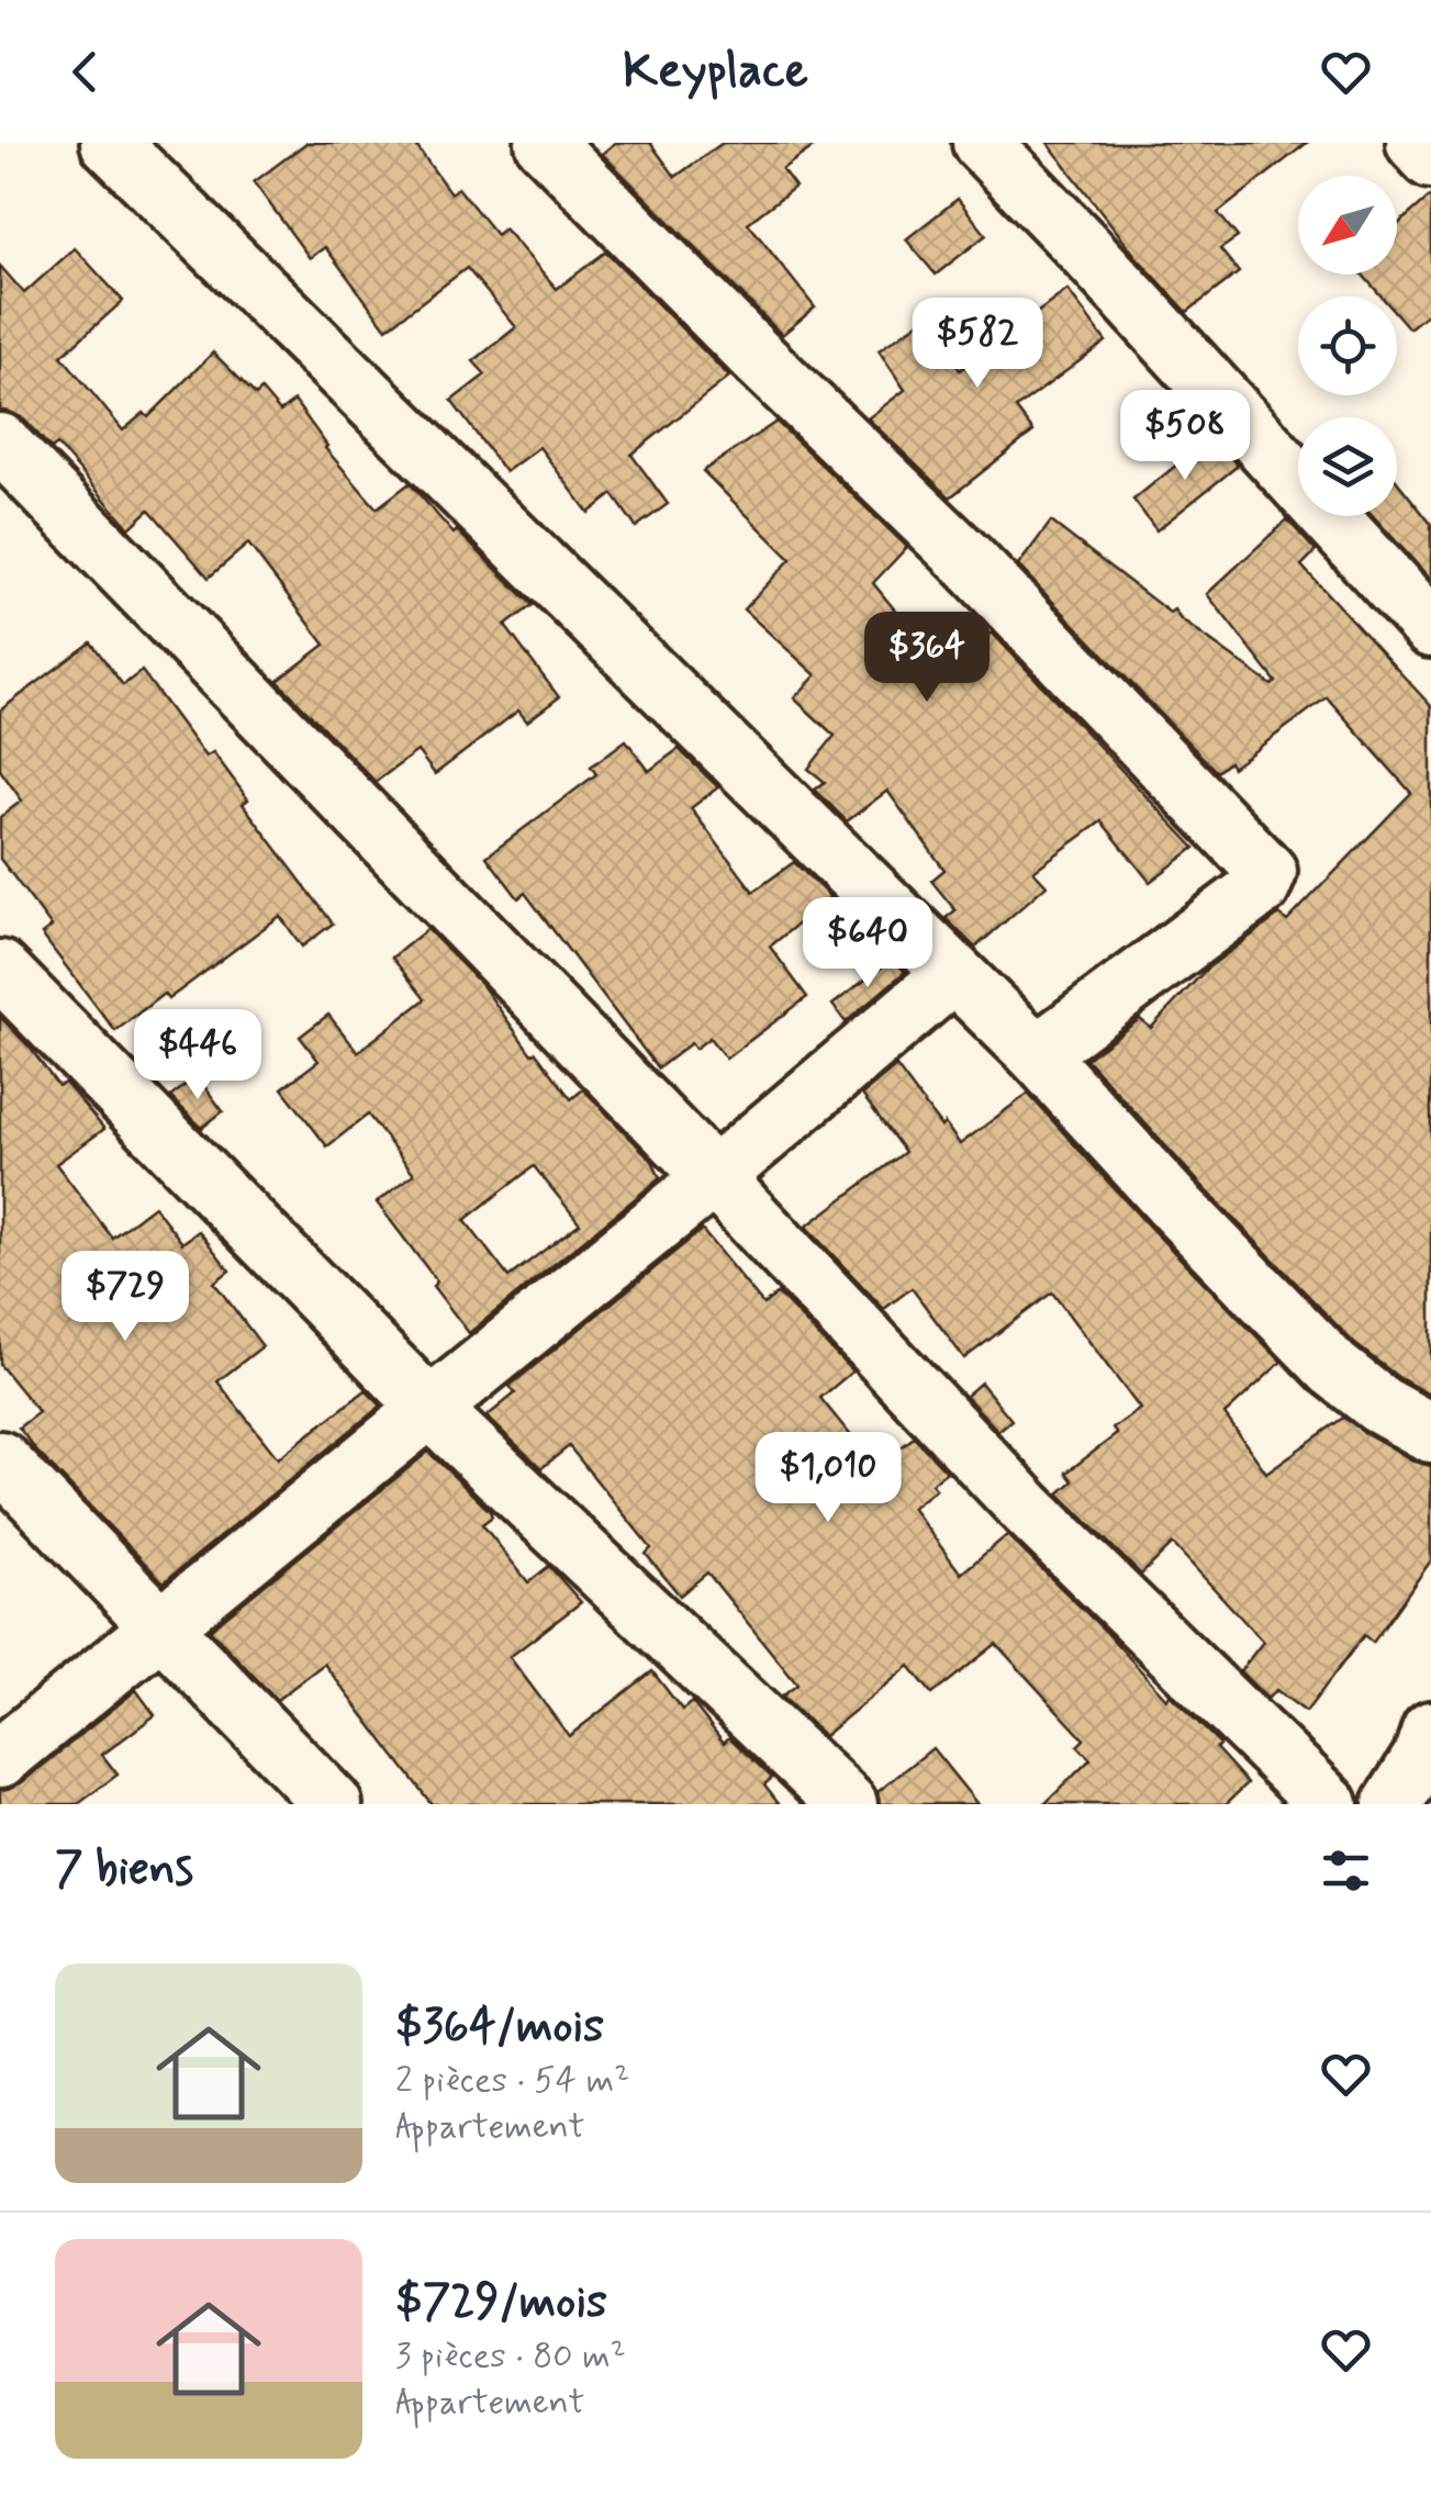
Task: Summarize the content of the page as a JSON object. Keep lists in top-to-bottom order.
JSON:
{
  "north": "bottom left",
  "page": {
    "header": "Keyplace",
    "price": [
      "$582",
      "$508",
      "$364",
      "$640",
      "$446",
      "$729",
      "$1,010"
    ],
    "heading": "7 biens",
    "list": [
      {
        "name": "$364/mois",
        "note": "2 pièces · 54 m² · Appartement"
      },
      {
        "name": "$729/mois",
        "note": "3 pièces · 80 m² · Appartement"
      }
    ]
  }
}
